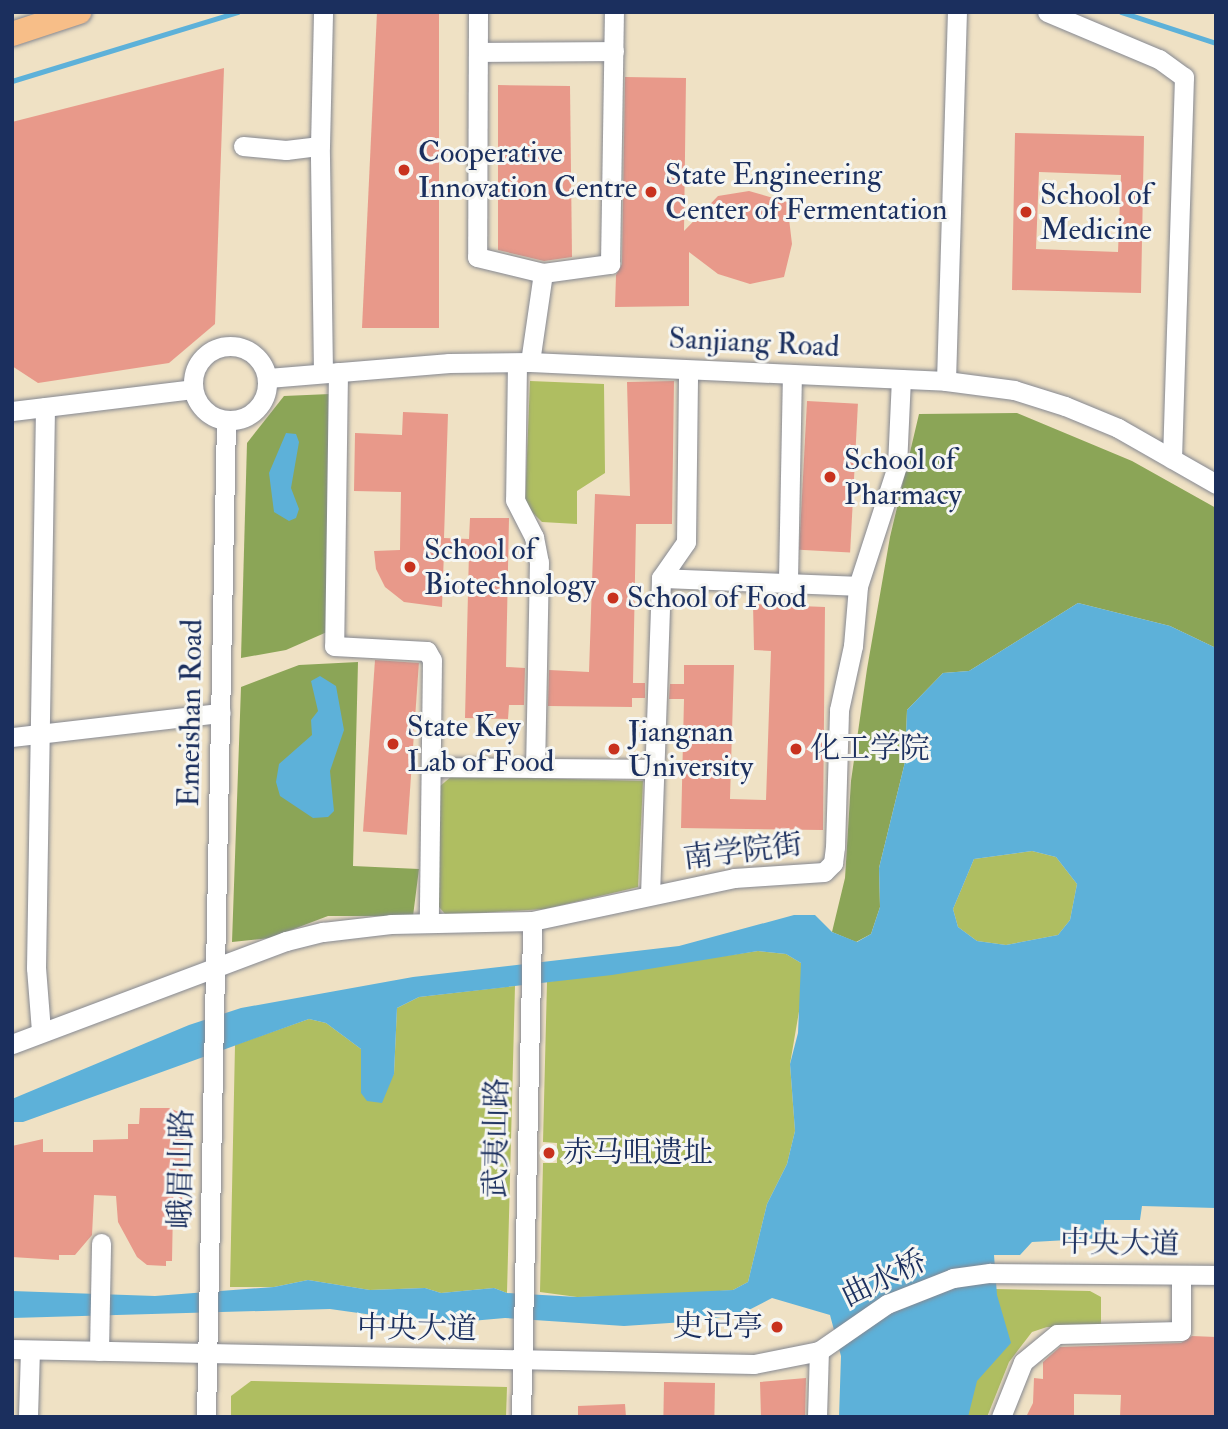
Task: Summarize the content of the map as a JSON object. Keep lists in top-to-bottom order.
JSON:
{
  "streets": {
    "street": [
      "Sanjiang Road",
      "Emeishan Road",
      "南学院街",
      "武夷山路",
      "峨眉山路",
      "中央大道",
      "曲水桥"
    ]
  },
  "crossings": [
    ["Sanjiang Road", "Emeishan Road"],
    ["Sanjiang Road", "南学院街"],
    ["Emeishan Road", "南学院街"],
    ["Emeishan Road", "峨眉山路"],
    ["南学院街", "武夷山路"],
    ["武夷山路", "中央大道"],
    ["峨眉山路", "中央大道"],
    ["中央大道", "曲水桥"]
  ],
  "places": [
    "Cooperative Innovation Centre",
    "State Engineering Center of Fermentation",
    "School of Medicine",
    "School of Pharmacy",
    "School of Biotechnology",
    "School of Food",
    "State Key Lab of Food",
    "Jiangnan University",
    "化工学院",
    "赤马咀遗址",
    "史记亭"
  ]
}
